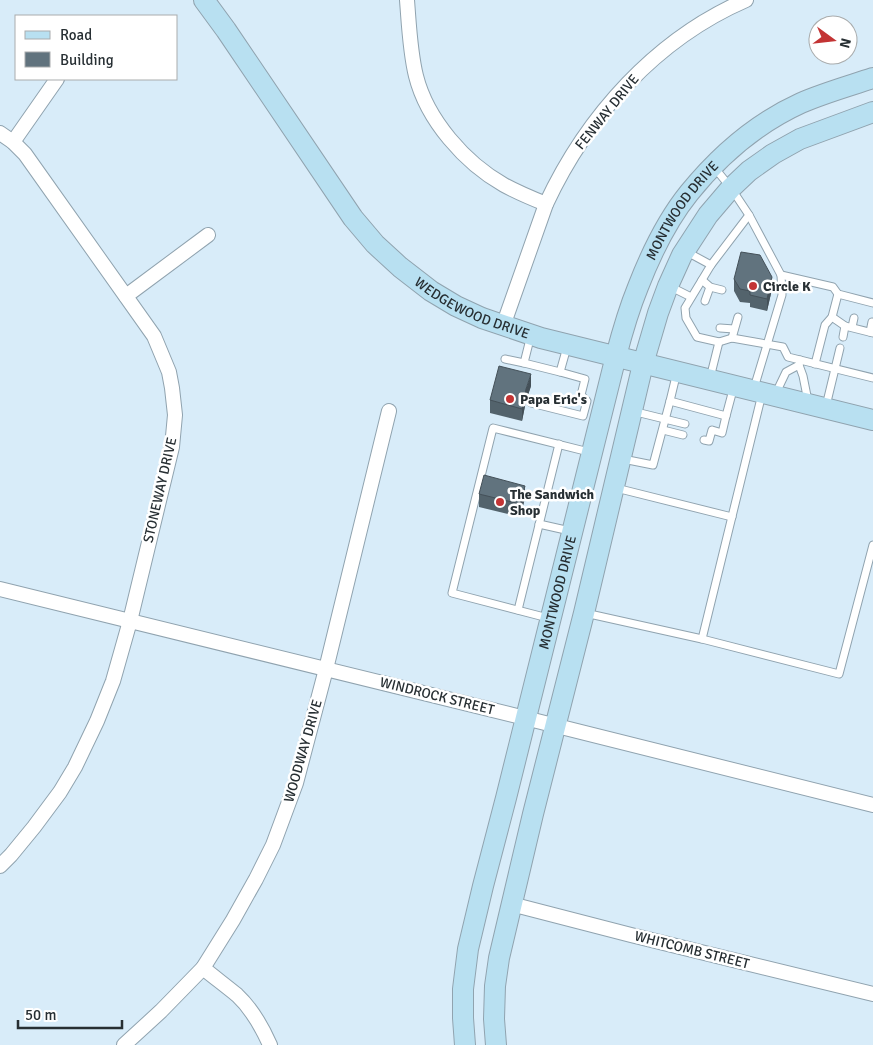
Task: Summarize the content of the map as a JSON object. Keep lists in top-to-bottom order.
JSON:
{
  "streets": {
    "main road": ["MONTWOOD DRIVE", "WEDGEWOOD DRIVE"],
    "street": [
      "FENWAY DRIVE",
      "STONEWAY DRIVE",
      "WINDROCK STREET",
      "WOODWAY DRIVE",
      "WHITCOMB STREET"
    ]
  },
  "crossings": [
    ["FENWAY DRIVE", "WEDGEWOOD DRIVE"],
    ["MONTWOOD DRIVE", "WEDGEWOOD DRIVE"],
    ["MONTWOOD DRIVE", "WINDROCK STREET"],
    ["MONTWOOD DRIVE", "WHITCOMB STREET"],
    ["STONEWAY DRIVE", "WINDROCK STREET"],
    ["WINDROCK STREET", "WOODWAY DRIVE"]
  ],
  "places": ["Circle K", "Papa Eric's", "The Sandwich Shop"],
  "legend": ["Road", "Building"],
  "scale_bar": "50 m",
  "north": "right"
}
